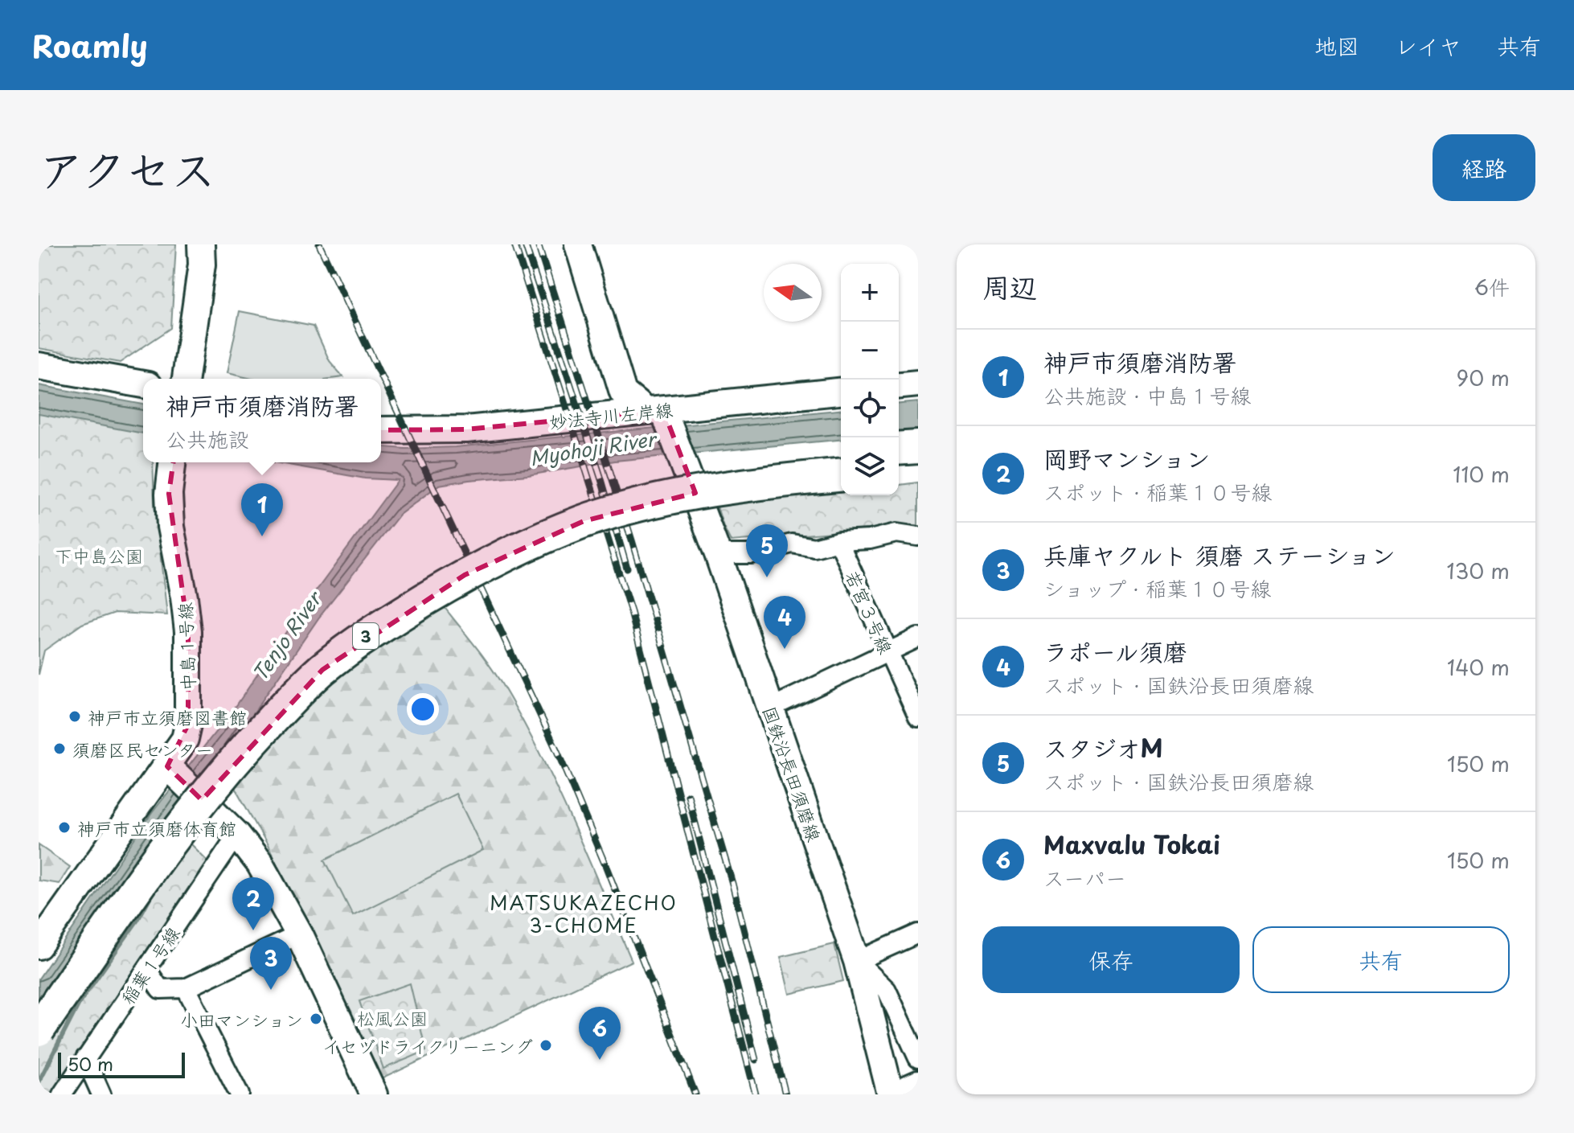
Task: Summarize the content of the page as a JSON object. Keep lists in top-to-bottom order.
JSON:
{
  "streets": {
    "highway": ["3"],
    "street": [
      "妙法寺川左岸線",
      "若宮３号線",
      "中島１号線",
      "国鉄沿長田須磨線",
      "稲葉１号線"
    ]
  },
  "crossings": [
    ["妙法寺川左岸線", "国鉄沿長田須磨線"]
  ],
  "districts": ["MATSUKAZECHO 3-CHOME"],
  "water": ["Myohoji River", "Tenjo River"],
  "parks": ["下中島公園", "松風公園"],
  "places": [
    "神戸市立須磨図書館",
    "須磨区民センター",
    "神戸市立須磨体育館",
    "小田マンション",
    "イセヅドライクリーニング"
  ],
  "scale_bar": "50 m",
  "north": "left",
  "page": {
    "header": "Roamly",
    "nav": ["地図", "レイヤ", "共有"],
    "title": "アクセス",
    "buttons": [
      "経路",
      ["保存", "共有"]
    ],
    "heading": ["周辺", "6件"],
    "map_buttons": ["+", "−"],
    "list": [
      {
        "mark": "1",
        "name": "神戸市須磨消防署",
        "note": "公共施設 · 中島１号線",
        "value": "90 m"
      },
      {
        "mark": "2",
        "name": "岡野マンション",
        "note": "スポット · 稲葉１０号線",
        "value": "110 m"
      },
      {
        "mark": "3",
        "name": "兵庫ヤクルト 須磨 ステーション",
        "note": "ショップ · 稲葉１０号線",
        "value": "130 m"
      },
      {
        "mark": "4",
        "name": "ラポール須磨",
        "note": "スポット · 国鉄沿長田須磨線",
        "value": "140 m"
      },
      {
        "mark": "5",
        "name": "スタジオM",
        "note": "スポット · 国鉄沿長田須磨線",
        "value": "150 m"
      },
      {
        "mark": "6",
        "name": "Maxvalu Tokai",
        "note": "スーパー",
        "value": "150 m"
      }
    ],
    "popup": ["神戸市須磨消防署", "公共施設"],
    "pins": [
      "1",
      "5",
      "4",
      "2",
      "3",
      "6"
    ],
    "scale": "50 m"
  }
}
